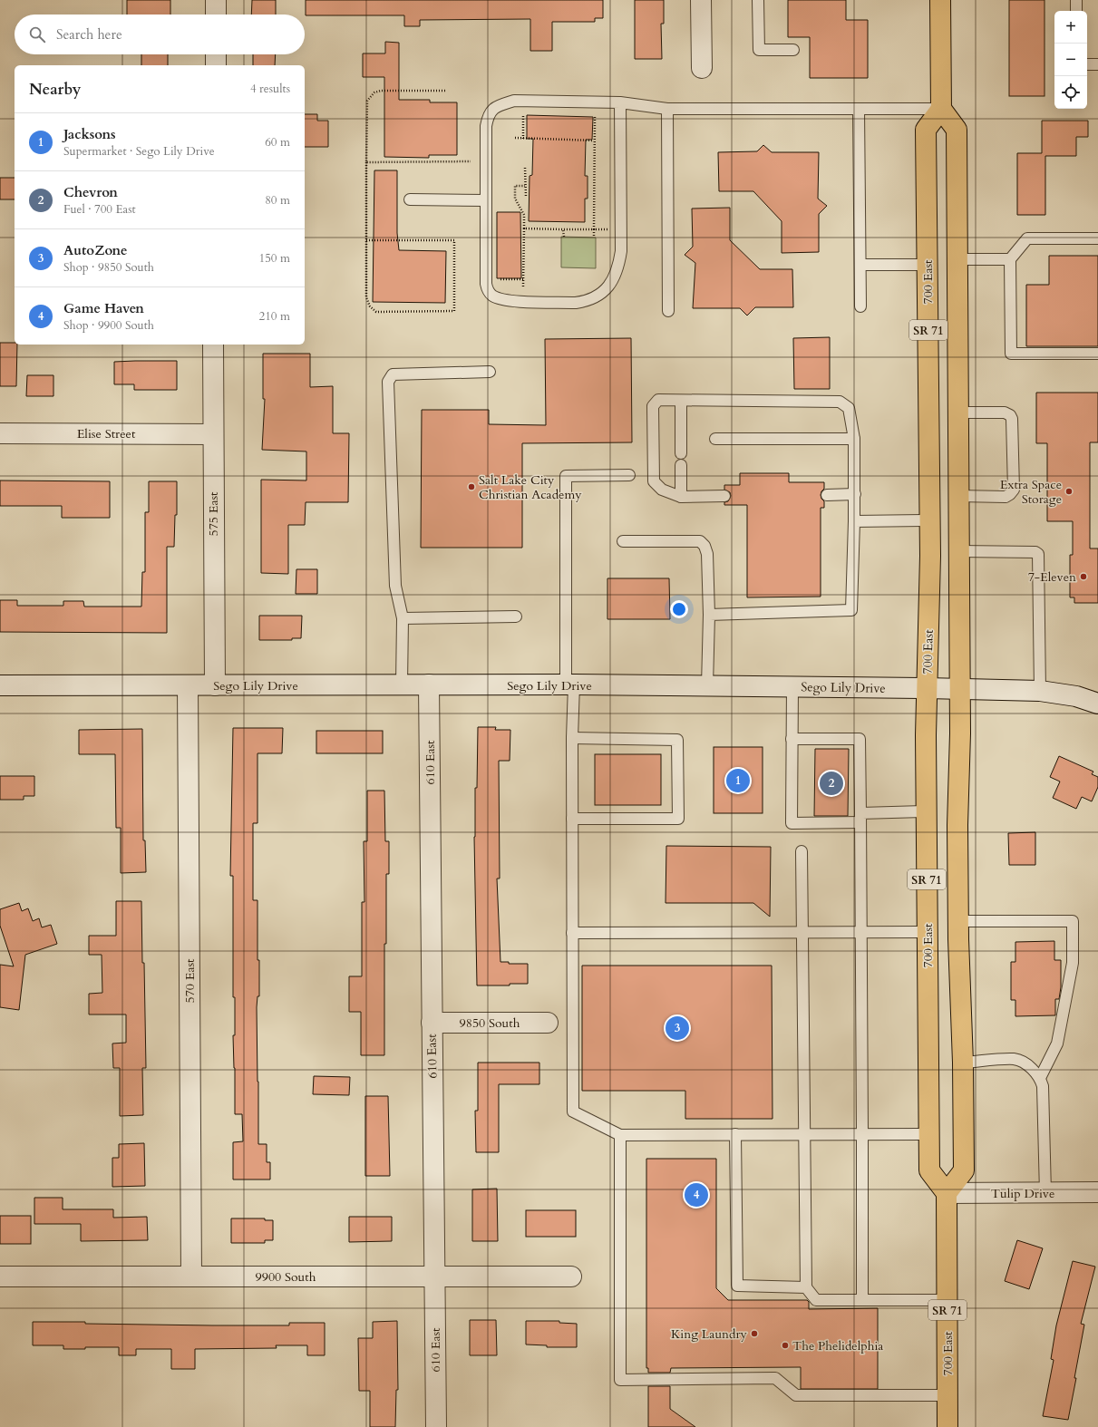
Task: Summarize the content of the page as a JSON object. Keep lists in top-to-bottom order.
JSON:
{
  "streets": {
    "main road": ["700 East", "SR 71"],
    "street": [
      "Elise Street",
      "575 East",
      "Sego Lily Drive",
      "610 East",
      "570 East",
      "9850 South",
      "Tulip Drive",
      "9900 South"
    ]
  },
  "crossings": [
    ["700 East", "SR 71"],
    ["700 East", "Sego Lily Drive"],
    ["700 East", "Tulip Drive"],
    ["SR 71", "Sego Lily Drive"],
    ["SR 71", "Tulip Drive"],
    ["Elise Street", "575 East"],
    ["575 East", "Sego Lily Drive"],
    ["Sego Lily Drive", "610 East"],
    ["Sego Lily Drive", "570 East"],
    ["610 East", "9850 South"],
    ["610 East", "9900 South"],
    ["570 East", "9900 South"]
  ],
  "places": [
    "Salt Lake City Christian Academy",
    "Extra Space Storage",
    "7-Eleven",
    "King Laundry",
    "The Phelidelphia"
  ],
  "page": {
    "map_buttons": ["+", "−"],
    "search": "Search here",
    "heading": ["Nearby", "4 results"],
    "list": [
      {
        "mark": "1",
        "name": "Jacksons",
        "note": "Supermarket · Sego Lily Drive",
        "value": "60 m"
      },
      {
        "mark": "2",
        "name": "Chevron",
        "note": "Fuel · 700 East",
        "value": "80 m"
      },
      {
        "mark": "3",
        "name": "AutoZone",
        "note": "Shop · 9850 South",
        "value": "150 m"
      },
      {
        "mark": "4",
        "name": "Game Haven",
        "note": "Shop · 9900 South",
        "value": "210 m"
      }
    ],
    "pins": [
      "1",
      "2",
      "3",
      "4"
    ]
  }
}
